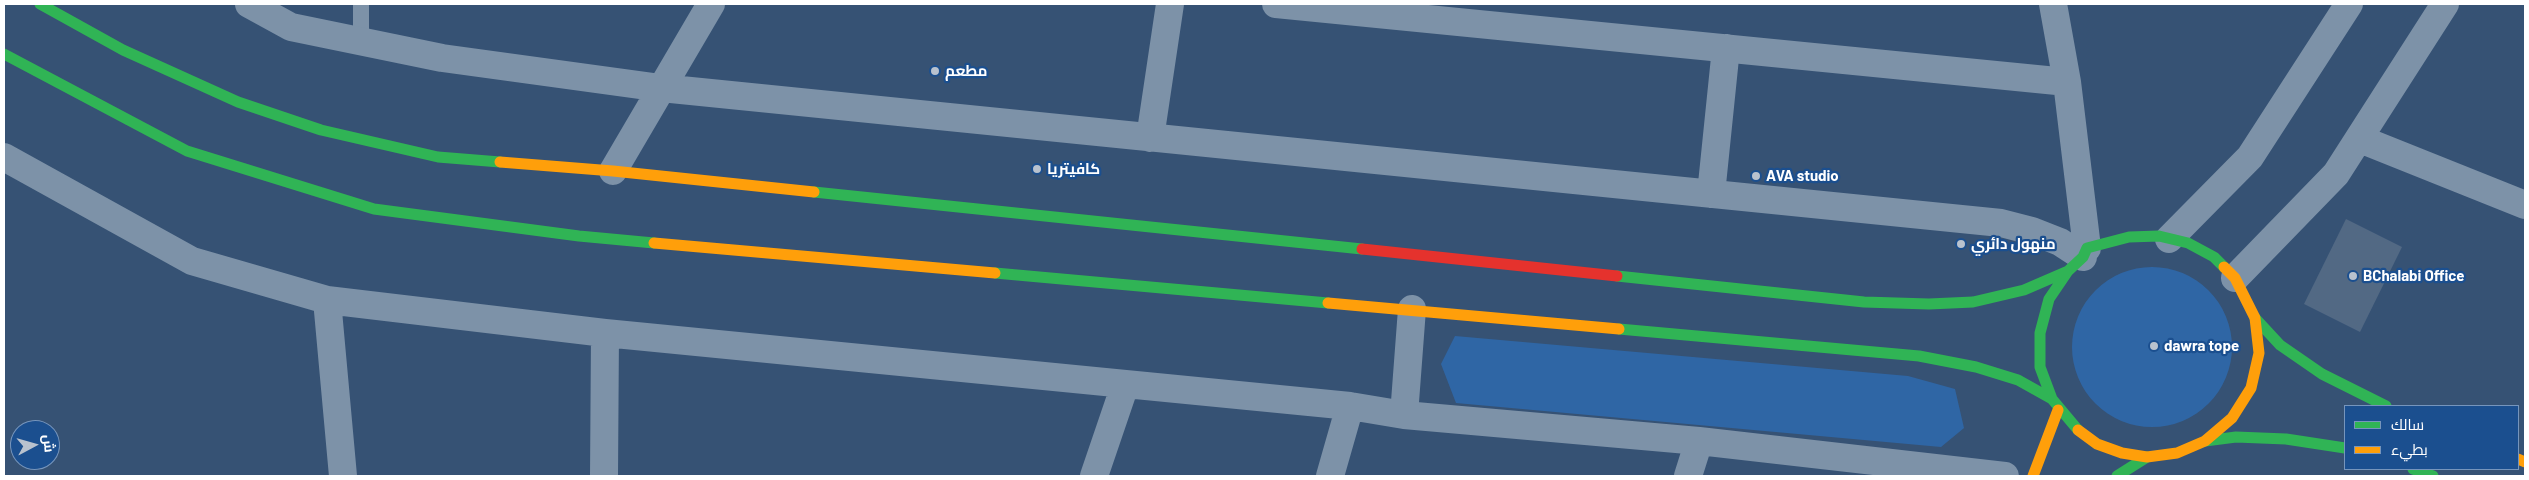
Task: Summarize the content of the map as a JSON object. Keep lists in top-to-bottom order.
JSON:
{
  "places": [
    "مطعم",
    "كافيتريا",
    "AVA studio",
    "منهول دائري",
    "BChalabi Office",
    "dawra tope"
  ],
  "legend": ["سالك", "بطيء"],
  "north": "right"
}
